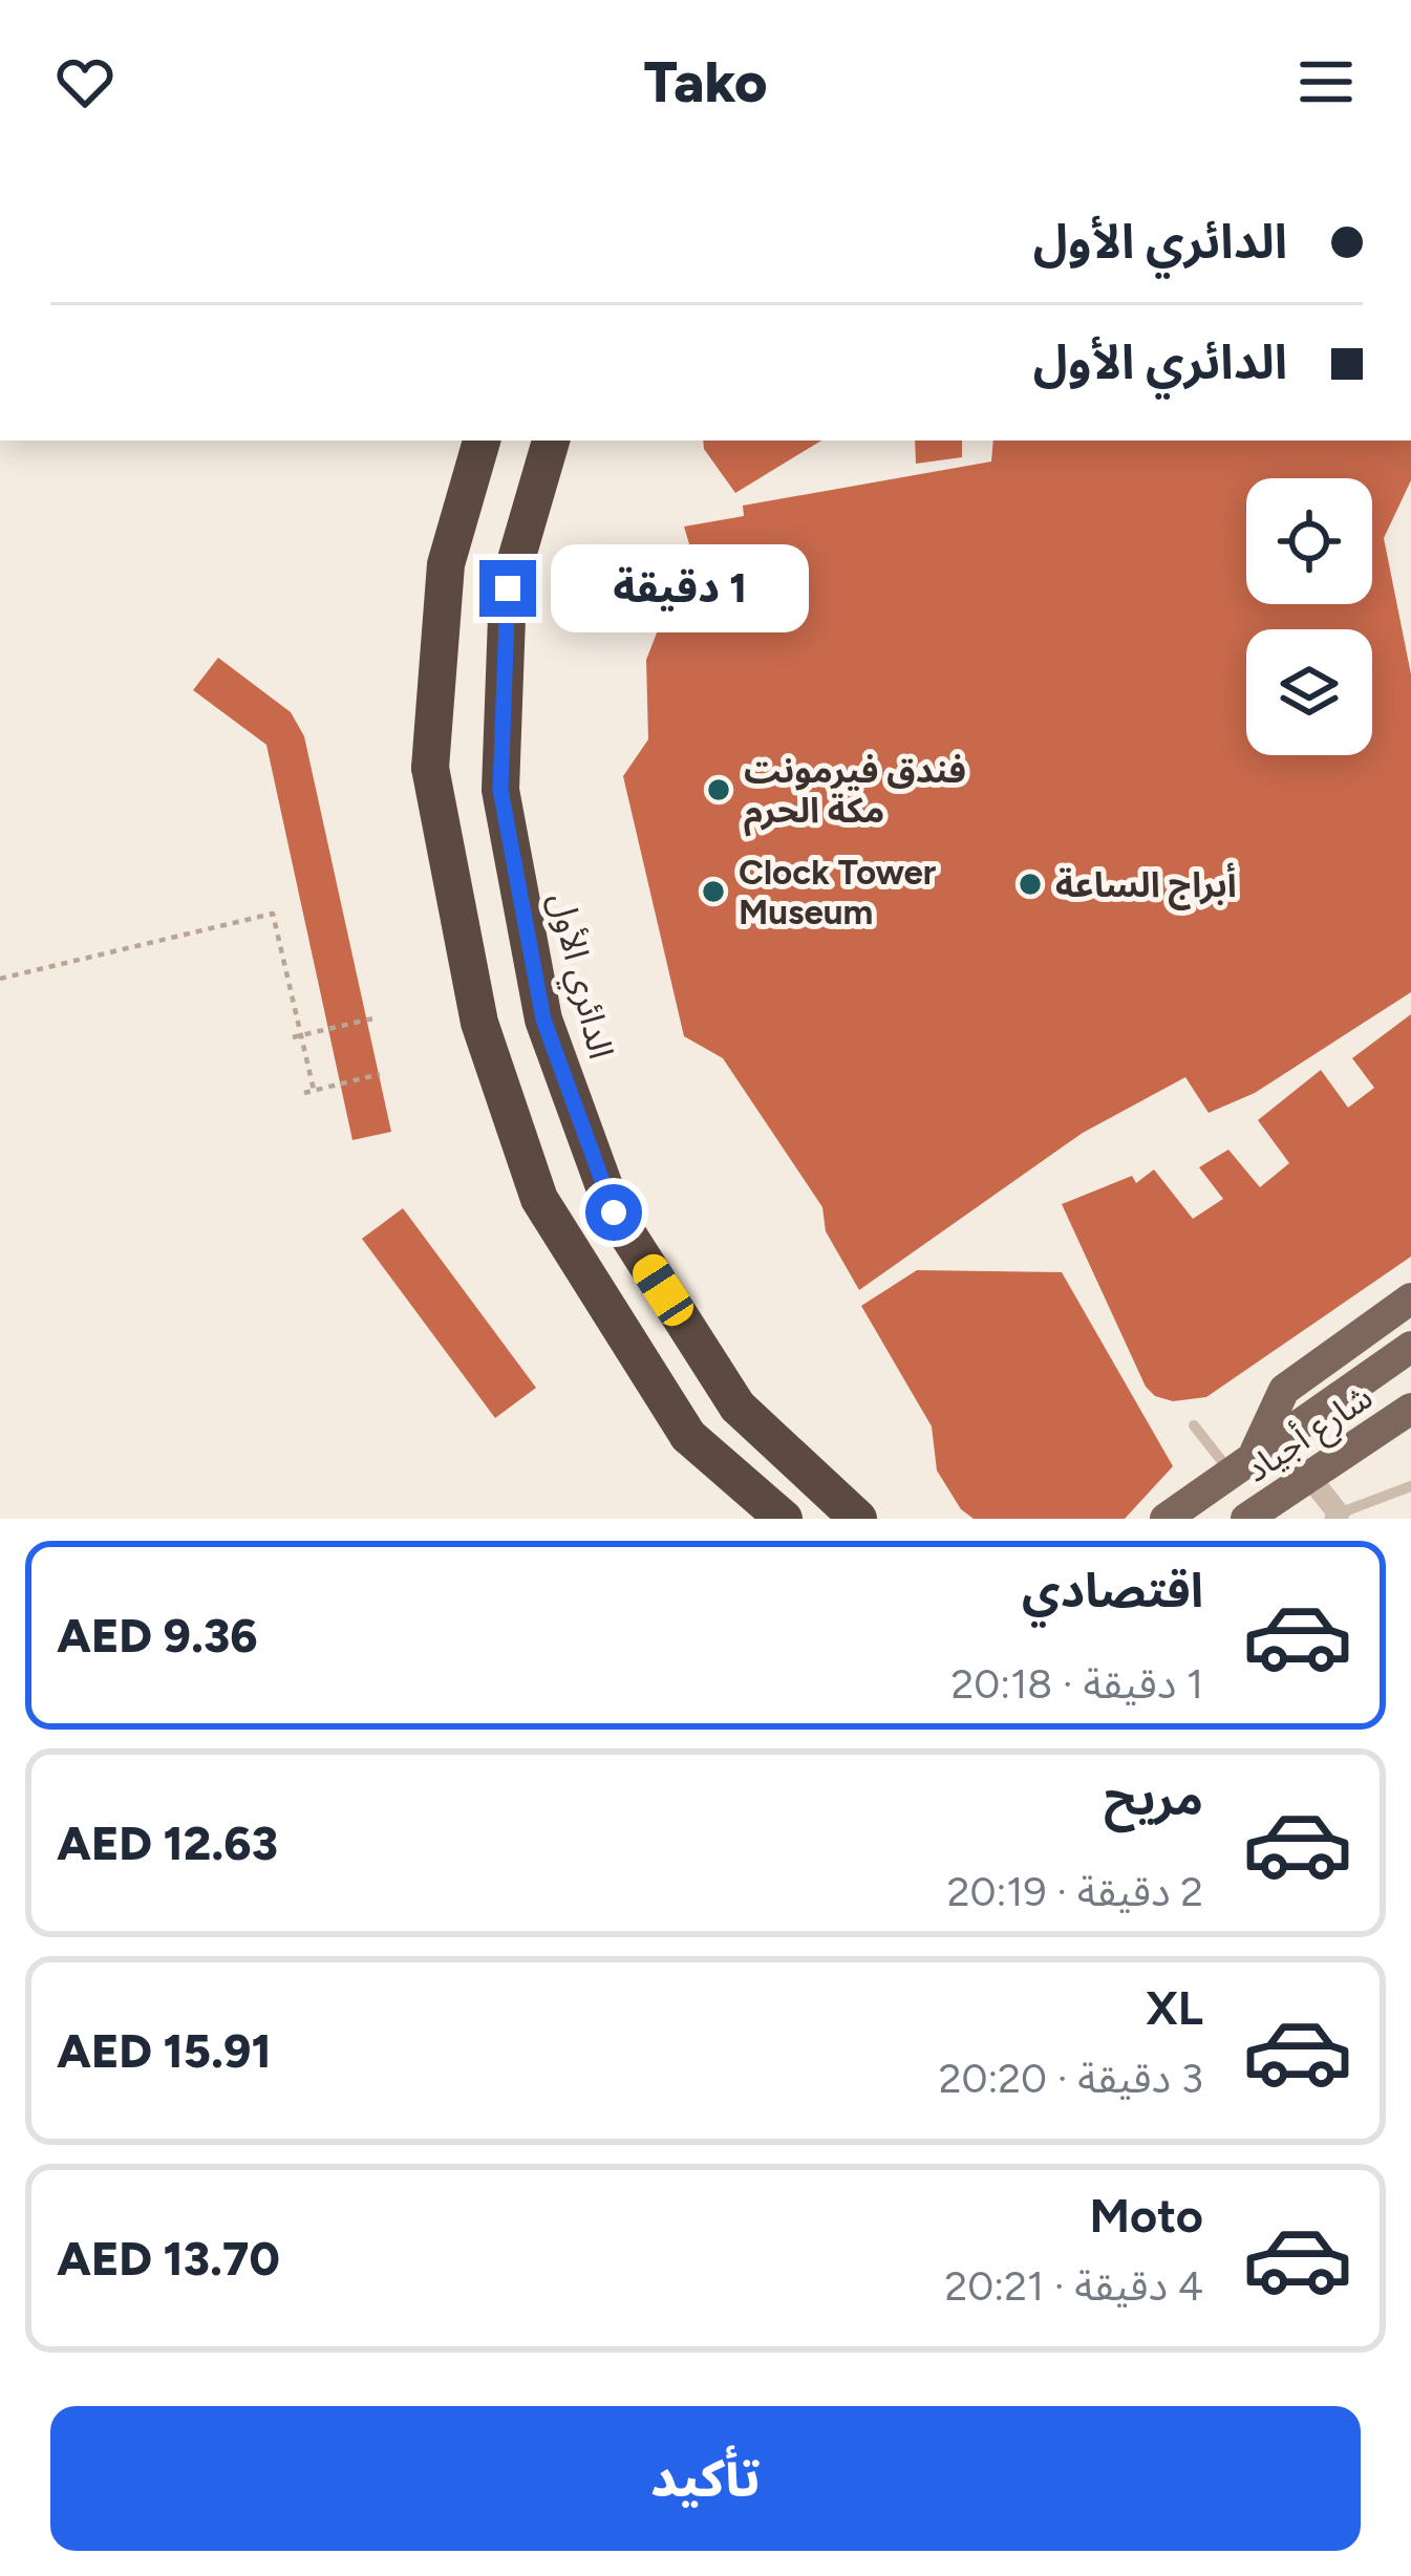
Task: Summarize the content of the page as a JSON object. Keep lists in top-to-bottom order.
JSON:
{
  "streets": {
    "highway": ["الدائري الأول"],
    "main road": ["شارع أجياد"]
  },
  "places": ["فندق فيرمونت مكة الحرم", "أبراج الساعة", "Clock Tower Museum"],
  "page": {
    "header": "Tako",
    "banner": ["الدائري الأول", "الدائري الأول"],
    "bubble": "1 دقيقة",
    "list": [
      {
        "name": "اقتصادي",
        "note": "1 دقيقة · 20:18",
        "value": "AED 9.36"
      },
      {
        "name": "مريح",
        "note": "2 دقيقة · 20:19",
        "value": "AED 12.63"
      },
      {
        "name": "XL",
        "note": "3 دقيقة · 20:20",
        "value": "AED 15.91"
      },
      {
        "name": "Moto",
        "note": "4 دقيقة · 20:21",
        "value": "AED 13.70"
      }
    ],
    "buttons": "تأكيد"
  }
}
